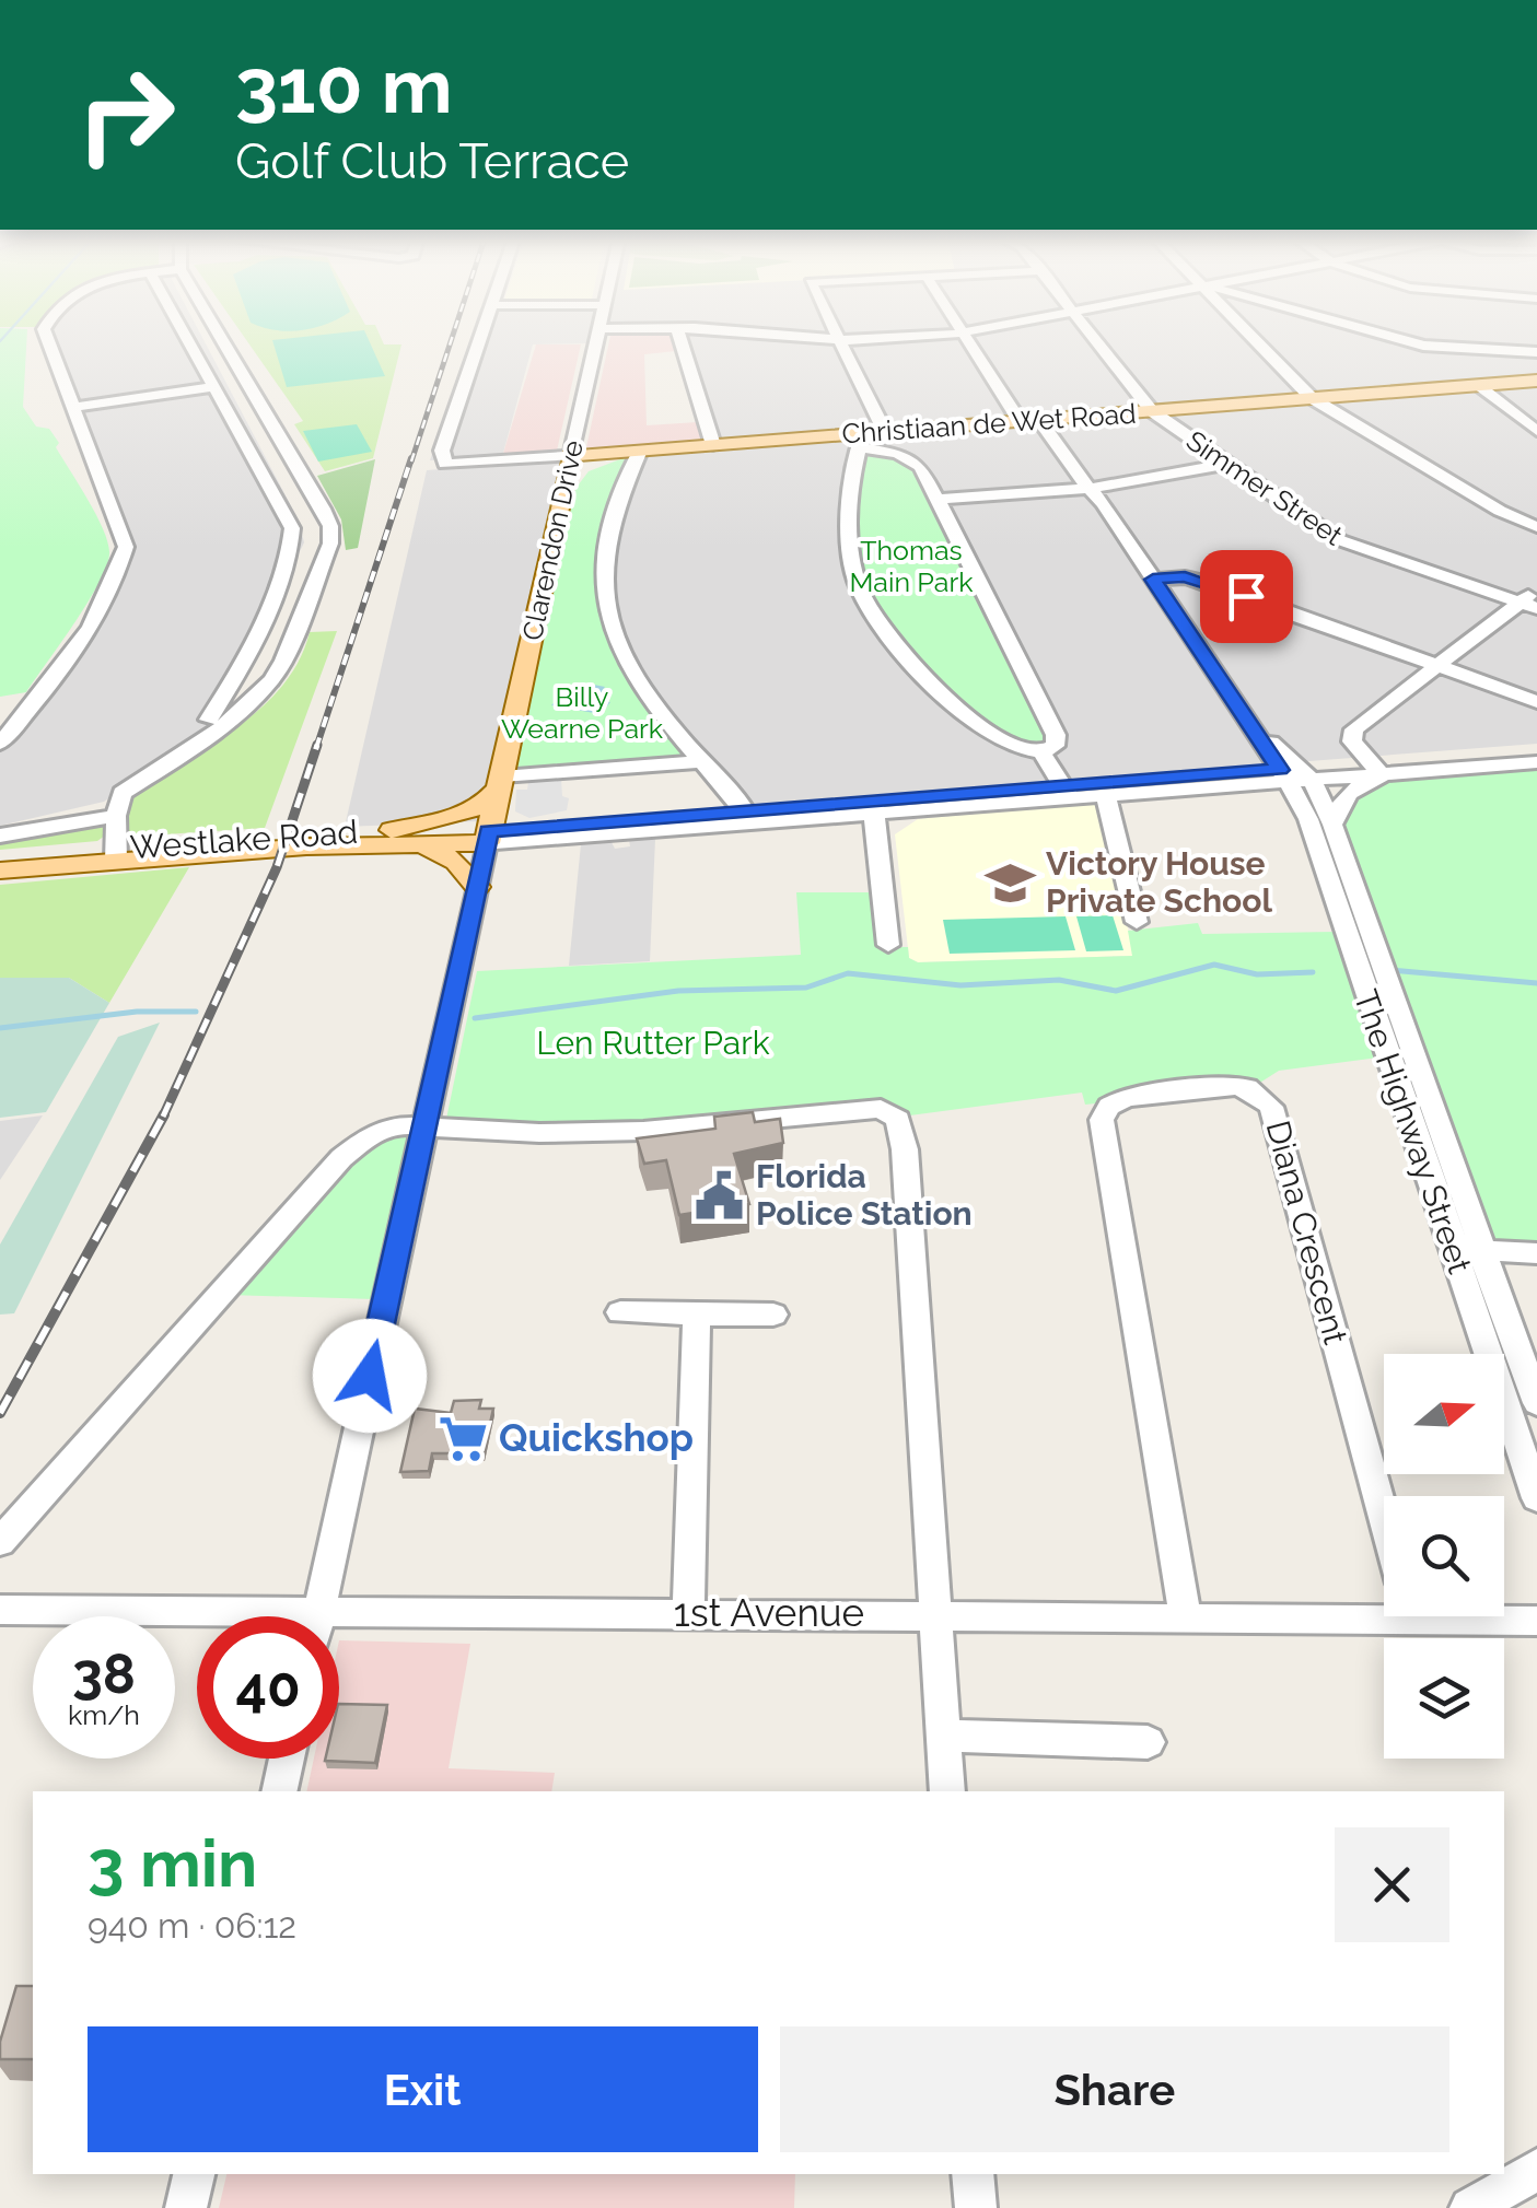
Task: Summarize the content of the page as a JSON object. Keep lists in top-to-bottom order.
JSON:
{
  "streets": {
    "main road": ["Christiaan de Wet Road", "Clarendon Drive", "Westlake Road"],
    "street": [
      "Simmer Street",
      "The Highway Street",
      "Diana Crescent",
      "1st Avenue"
    ]
  },
  "crossings": [
    ["Christiaan de Wet Road", "Simmer Street"],
    ["Christiaan de Wet Road", "Clarendon Drive"],
    ["Clarendon Drive", "Westlake Road"],
    ["Diana Crescent", "1st Avenue"]
  ],
  "parks": ["Thomas Main Park", "Billy Wearne Park", "Len Rutter Park"],
  "places": {
    "school or university": ["Victory House Private School"],
    "public building": ["Florida Police Station"],
    "supermarket": ["Quickshop"]
  },
  "north": "right",
  "page": {
    "turn": ["310 m", "Golf Club Terrace"],
    "speed": "38 km/h",
    "limit": "40",
    "heading": ["3 min", "940 m · 06:12"],
    "buttons": ["Exit", "Share"]
  }
}
